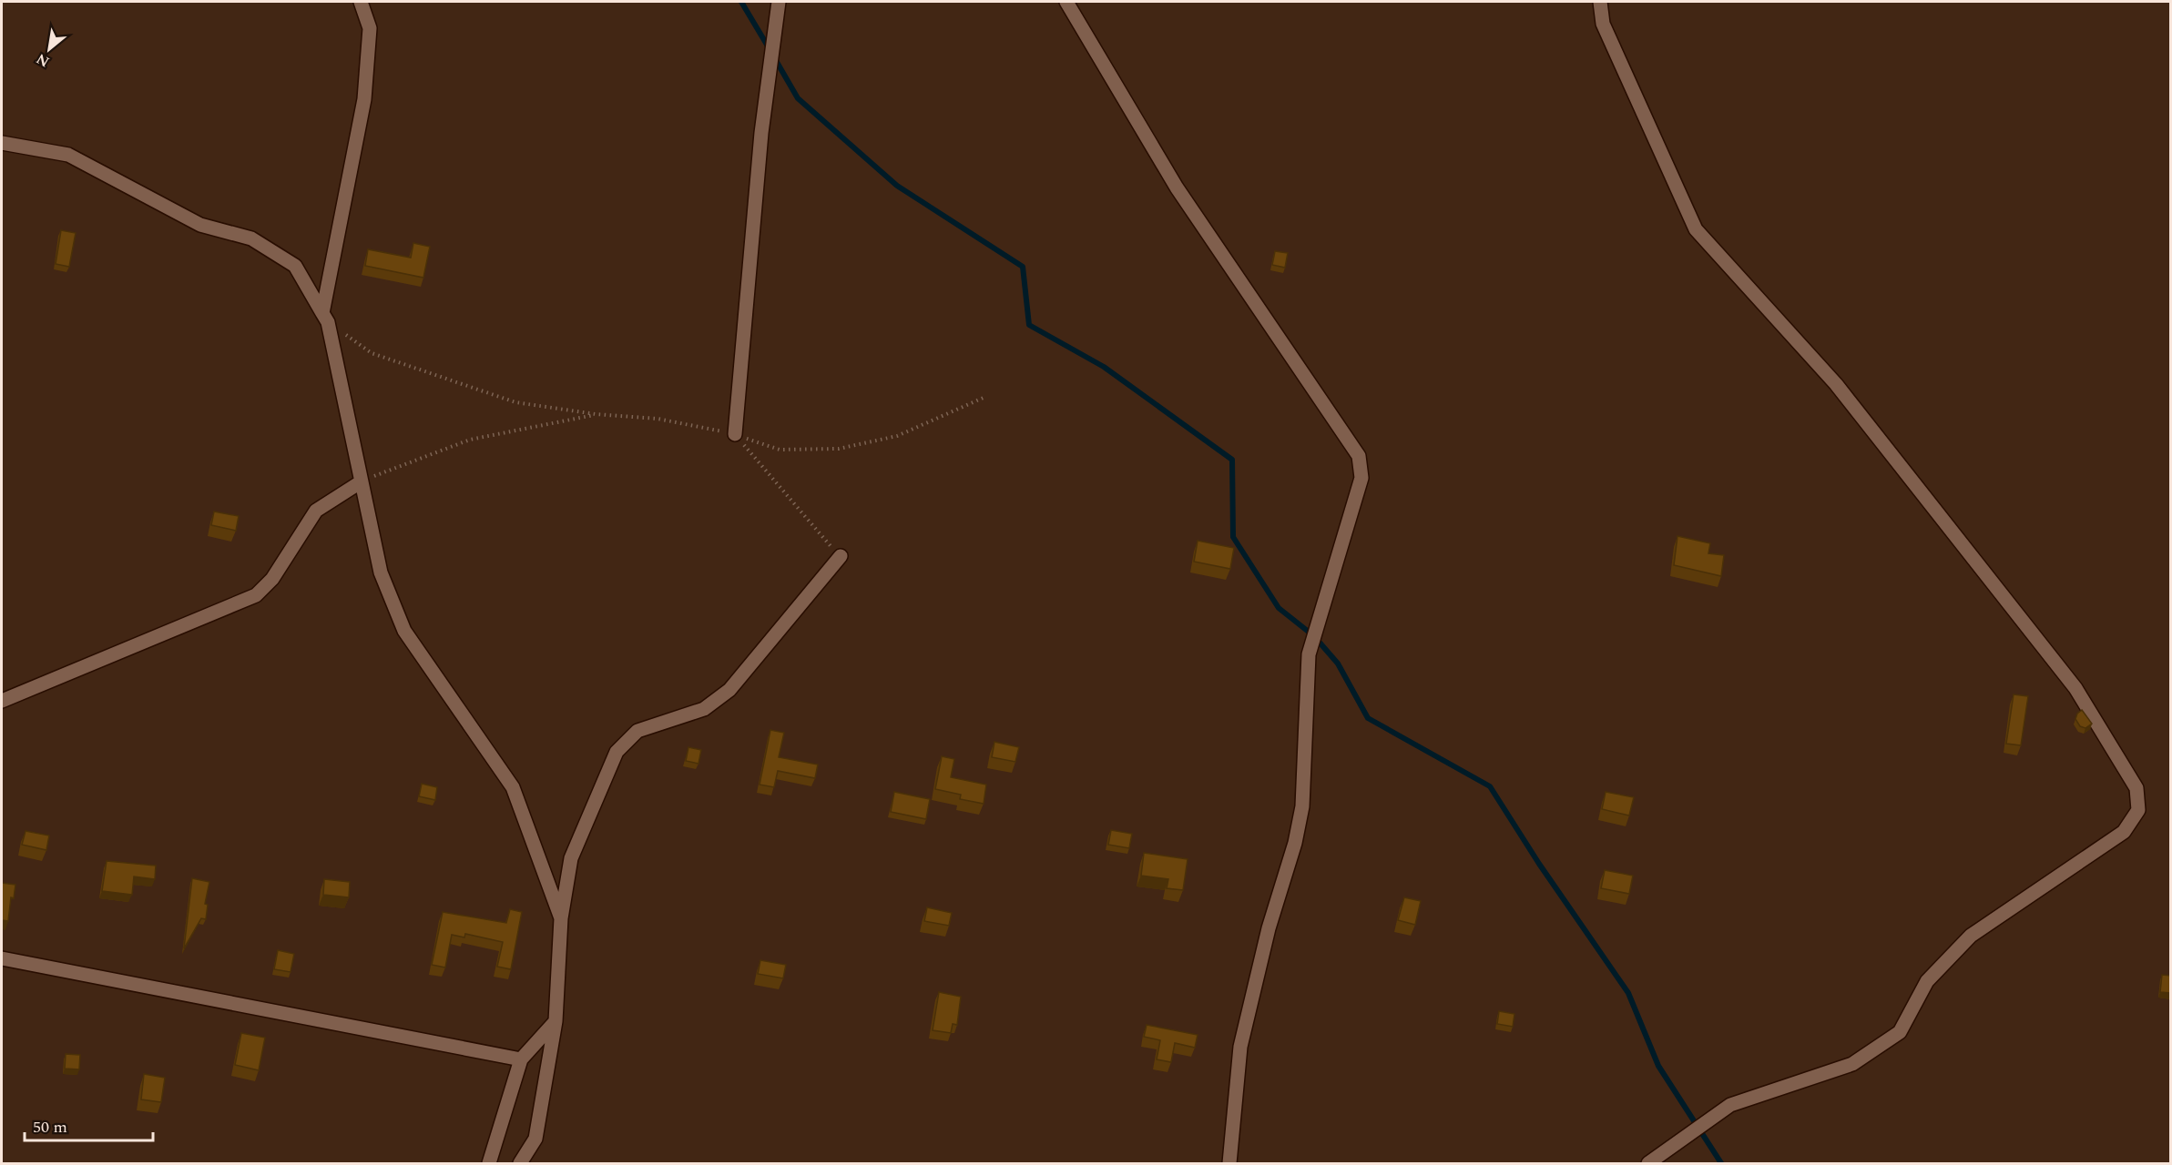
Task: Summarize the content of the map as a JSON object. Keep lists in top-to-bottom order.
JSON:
{
  "scale_bar": "50 m",
  "north": "bottom left"
}
